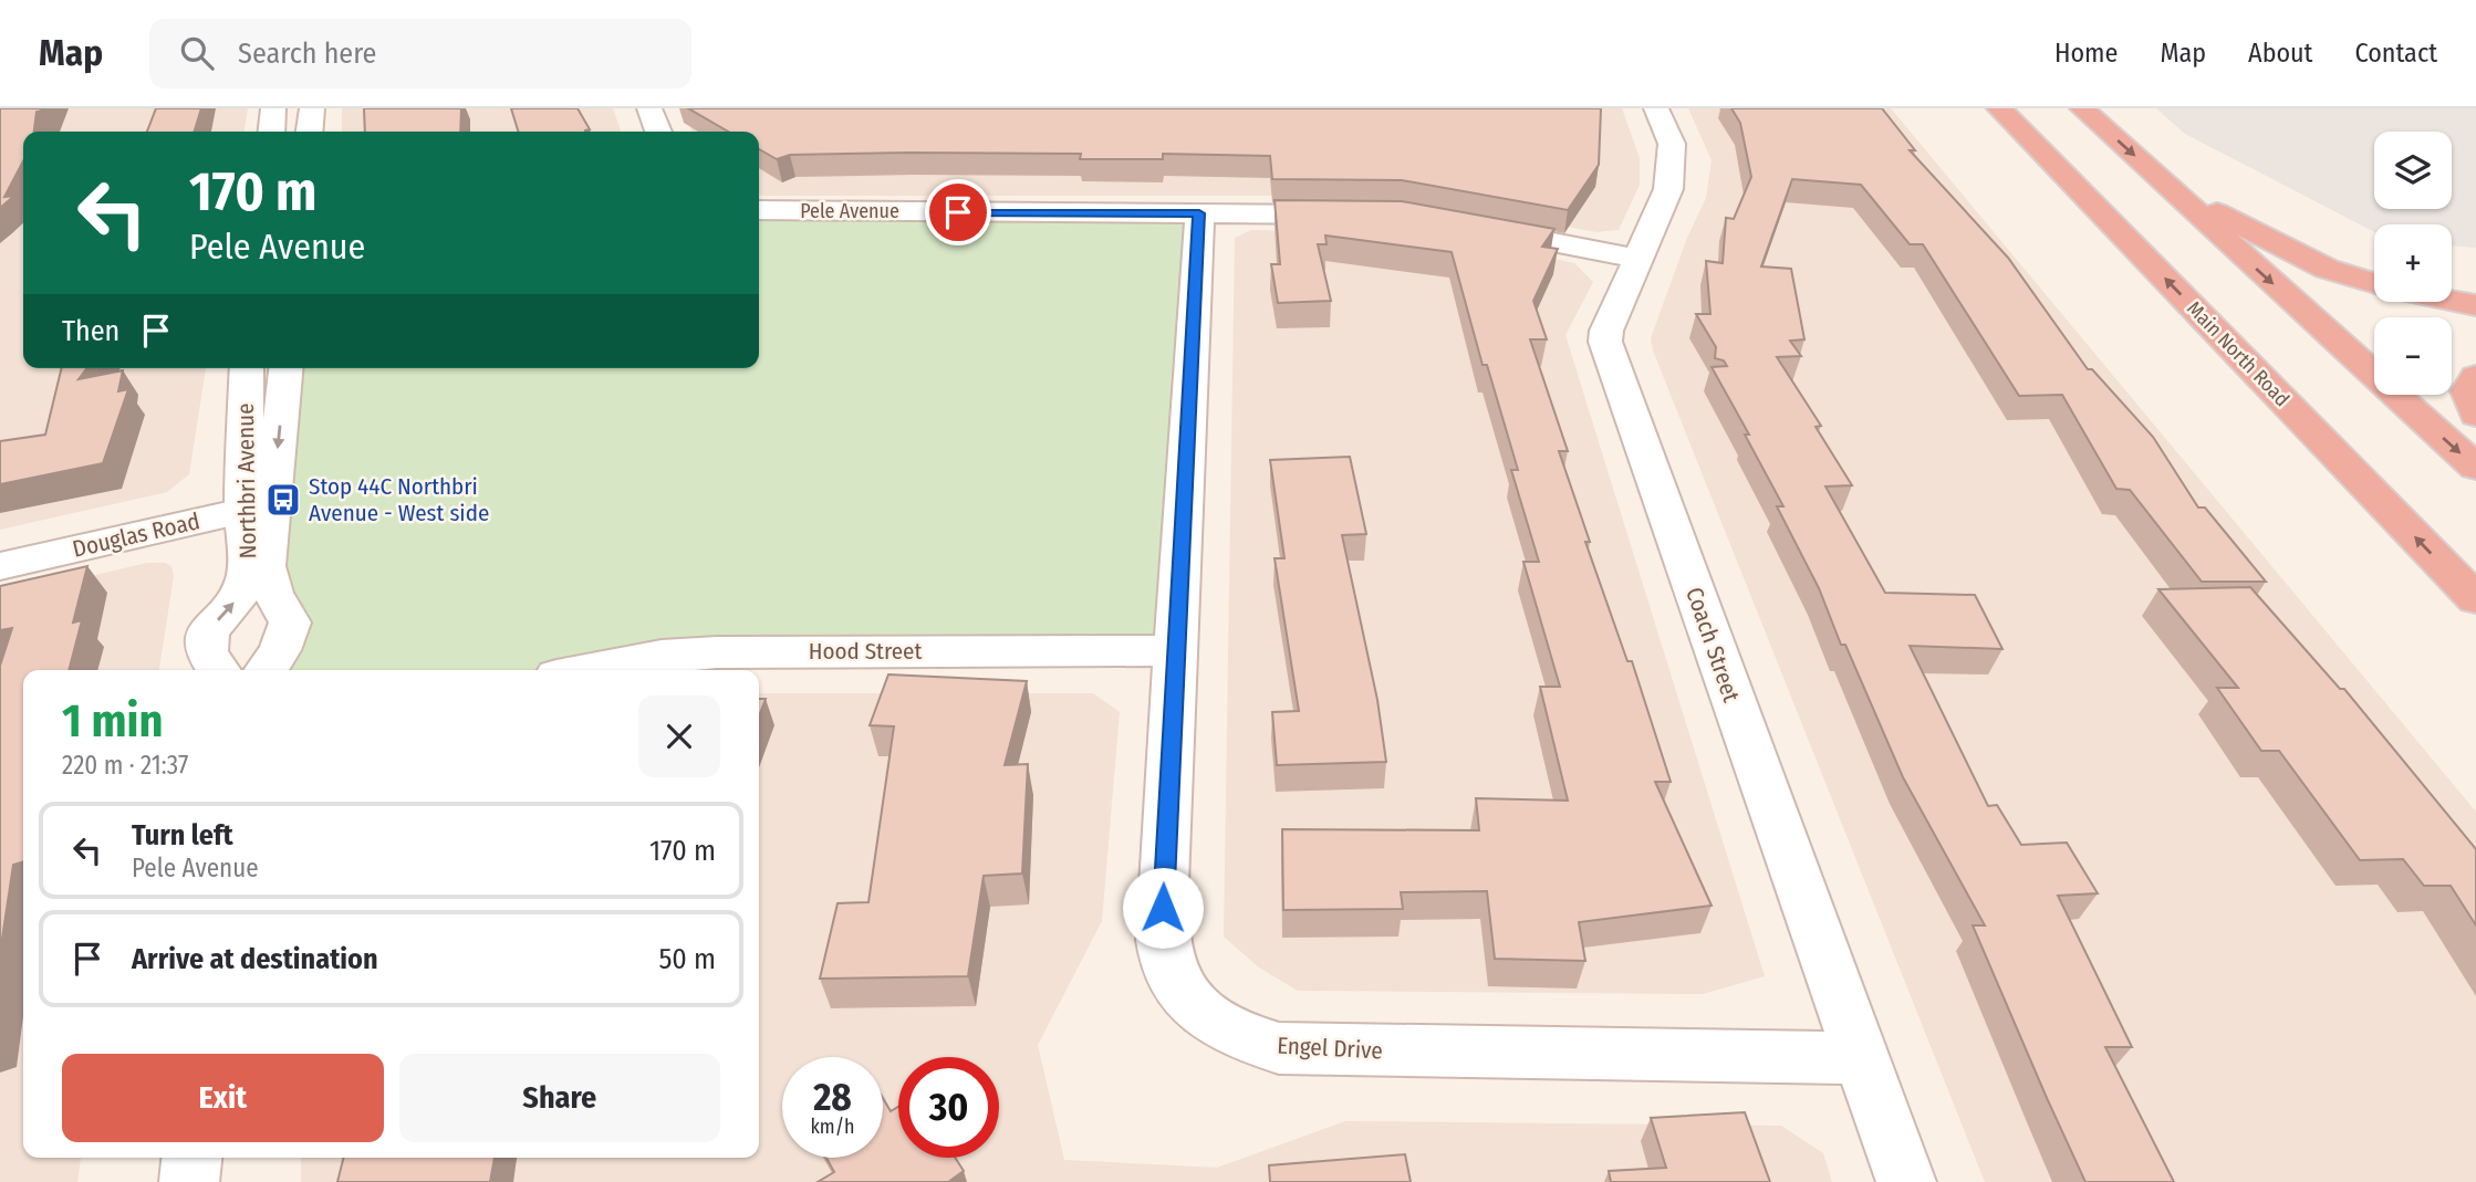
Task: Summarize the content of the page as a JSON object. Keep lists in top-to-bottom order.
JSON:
{
  "streets": {
    "highway": ["Main North Road"],
    "street": [
      "Pele Avenue",
      "Northbri Avenue",
      "Douglas Road",
      "Coach Street",
      "Hood Street",
      "Engel Drive"
    ]
  },
  "crossings": [
    ["Pele Avenue", "Engel Drive"],
    ["Northbri Avenue", "Douglas Road"],
    ["Coach Street", "Engel Drive"],
    ["Hood Street", "Engel Drive"]
  ],
  "places": {
    "bus stop": ["Stop 44C Northbri Avenue - West side"]
  },
  "page": {
    "header": "Map",
    "search": "Search here",
    "nav": [
      "Home",
      "Map",
      "About",
      "Contact"
    ],
    "map_buttons": ["+", "−"],
    "turn": ["170 m", "Pele Avenue"],
    "then": "Then",
    "heading": ["1 min", "220 m · 21:37"],
    "list": [
      {
        "name": "Turn left",
        "note": "Pele Avenue",
        "value": "170 m"
      },
      {
        "name": "Arrive at destination",
        "value": "50 m"
      }
    ],
    "buttons": ["Exit", "Share"],
    "speed": "28 km/h",
    "limit": "30"
  }
}
